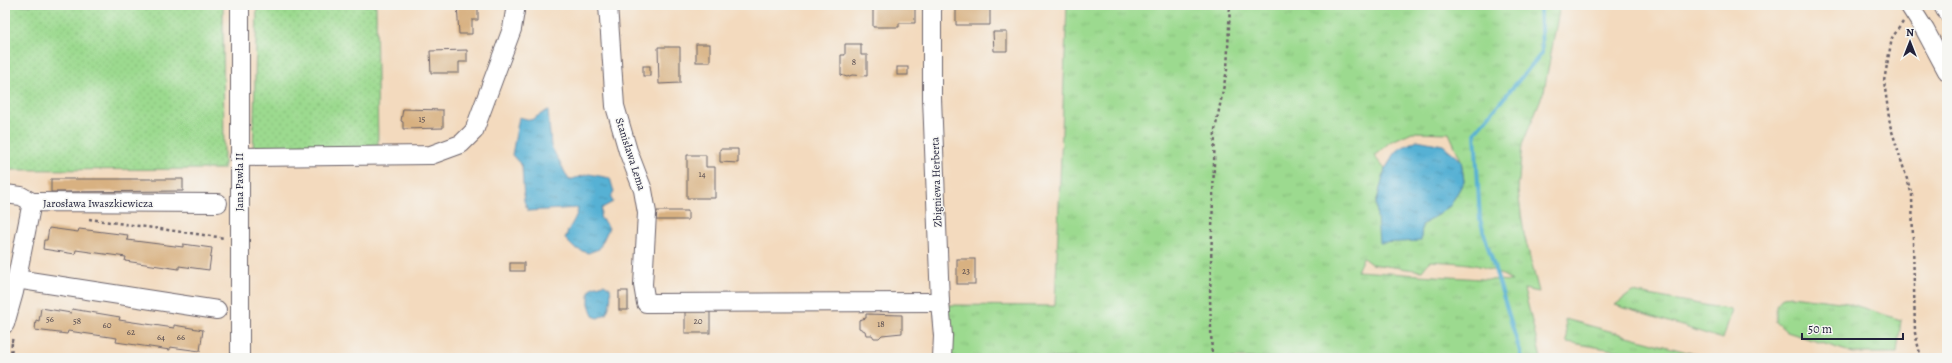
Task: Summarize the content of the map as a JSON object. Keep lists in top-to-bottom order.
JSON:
{
  "streets": {
    "street": [
      "Stanisława Lema",
      "Jana Pawła II",
      "Zbigniewa Herberta",
      "Jarosława Iwaszkiewicza"
    ]
  },
  "crossings": [
    ["Stanisława Lema", "Zbigniewa Herberta"]
  ],
  "house_numbers": [
    "8",
    "15",
    "14",
    "23",
    "56",
    "58",
    "20",
    "18",
    "60",
    "62",
    "64",
    "66"
  ],
  "scale_bar": "50 m",
  "north": "top"
}
